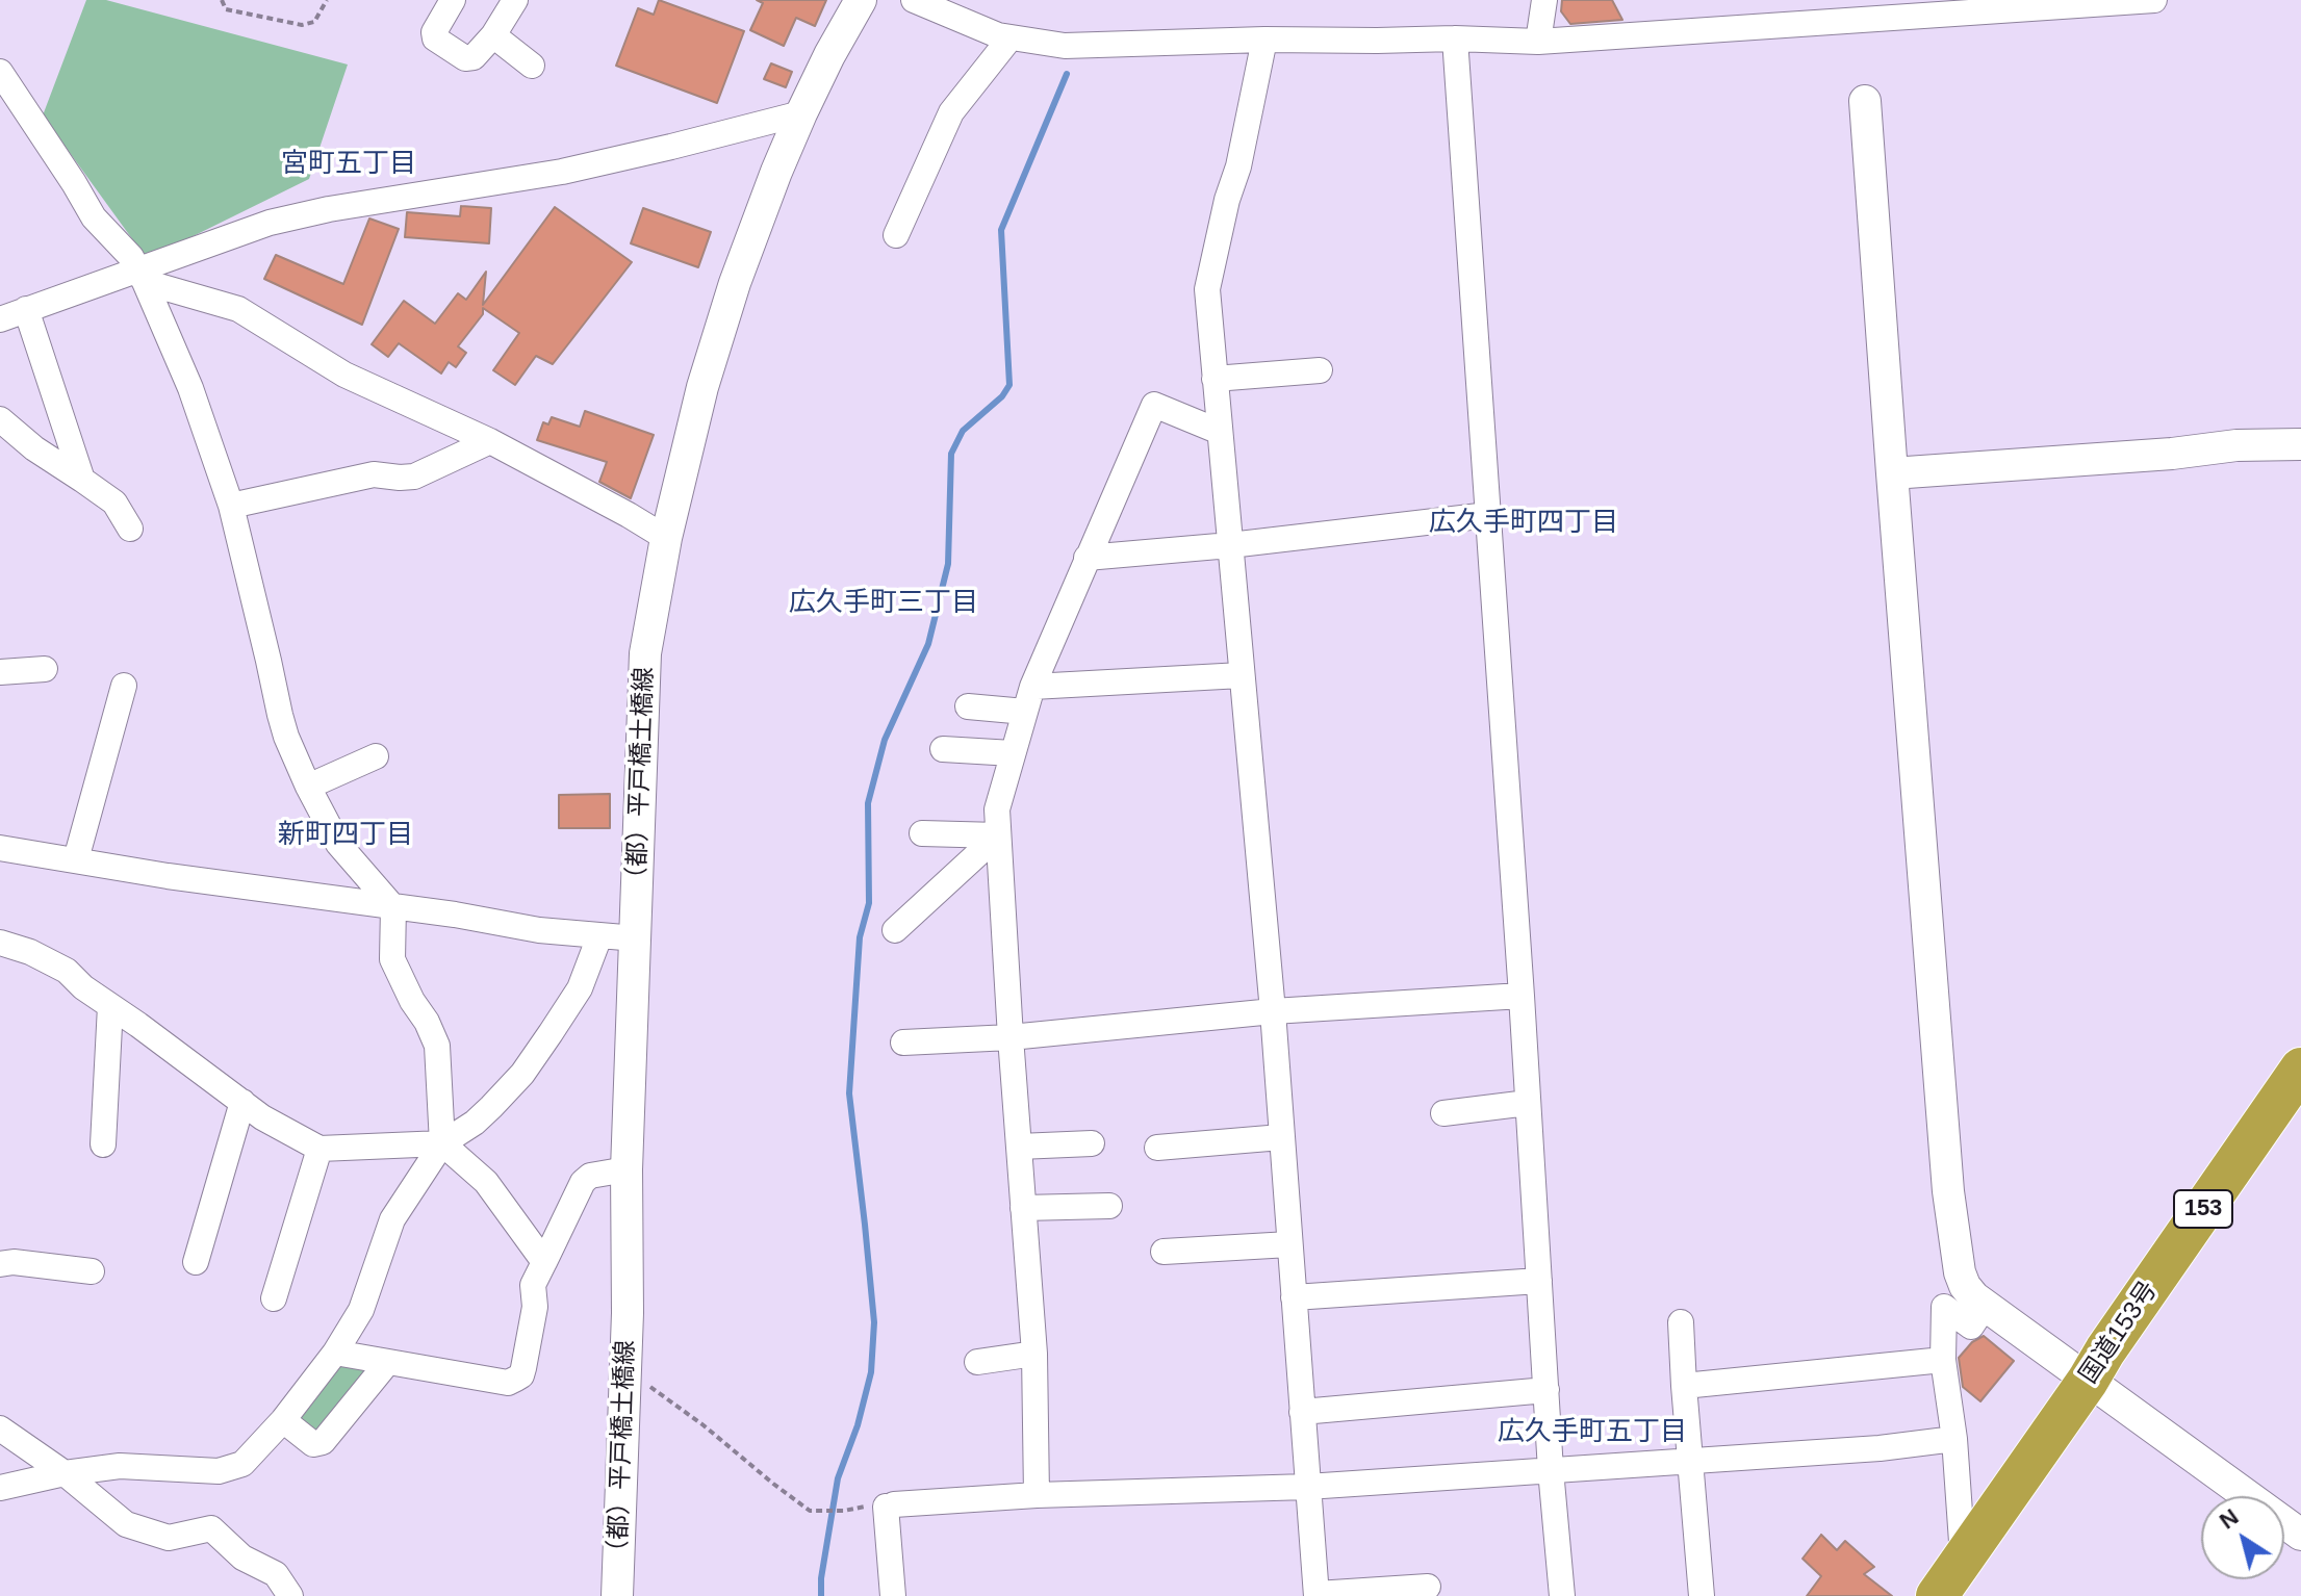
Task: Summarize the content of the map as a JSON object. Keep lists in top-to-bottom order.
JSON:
{
  "streets": {
    "highway": ["153", "国道153号"],
    "street": ["（都）平戸橋土橋線"]
  },
  "districts": [
    "宮町五丁目",
    "広久手町四丁目",
    "広久手町三丁目",
    "新町四丁目",
    "広久手町五丁目"
  ],
  "north": "top left"
}
